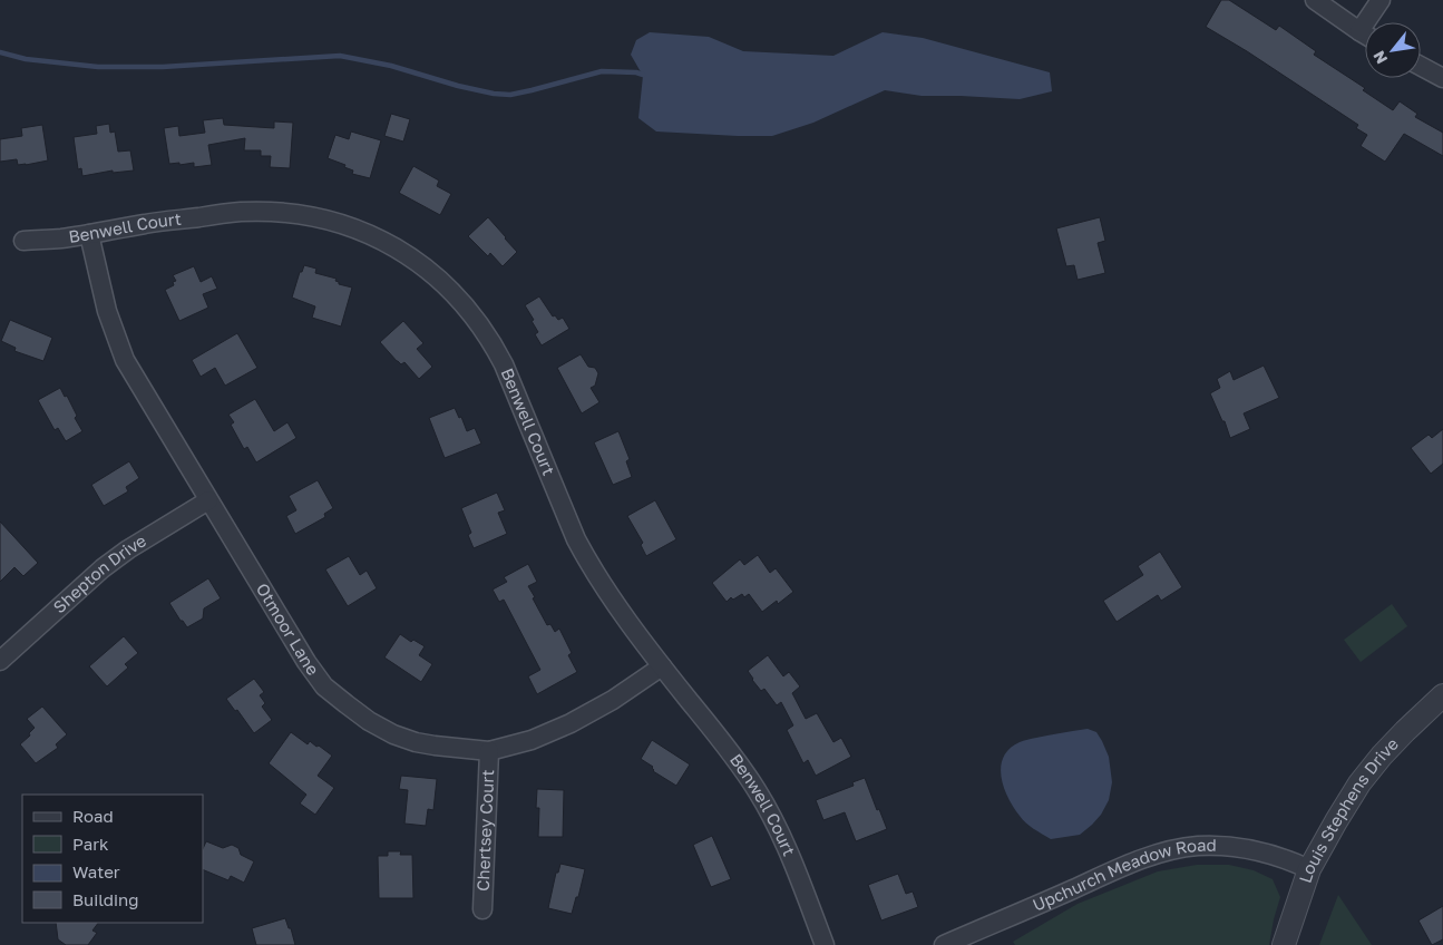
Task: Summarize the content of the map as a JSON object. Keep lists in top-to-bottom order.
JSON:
{
  "streets": {
    "street": [
      "Benwell Court",
      "Shepton Drive",
      "Otmoor Lane",
      "Louis Stephens Drive",
      "Chertsey Court",
      "Upchurch Meadow Road"
    ]
  },
  "crossings": [
    ["Benwell Court", "Otmoor Lane"],
    ["Shepton Drive", "Otmoor Lane"],
    ["Otmoor Lane", "Chertsey Court"],
    ["Louis Stephens Drive", "Upchurch Meadow Road"]
  ],
  "legend": [
    "Road",
    "Park",
    "Water",
    "Building"
  ],
  "north": "bottom left"
}
